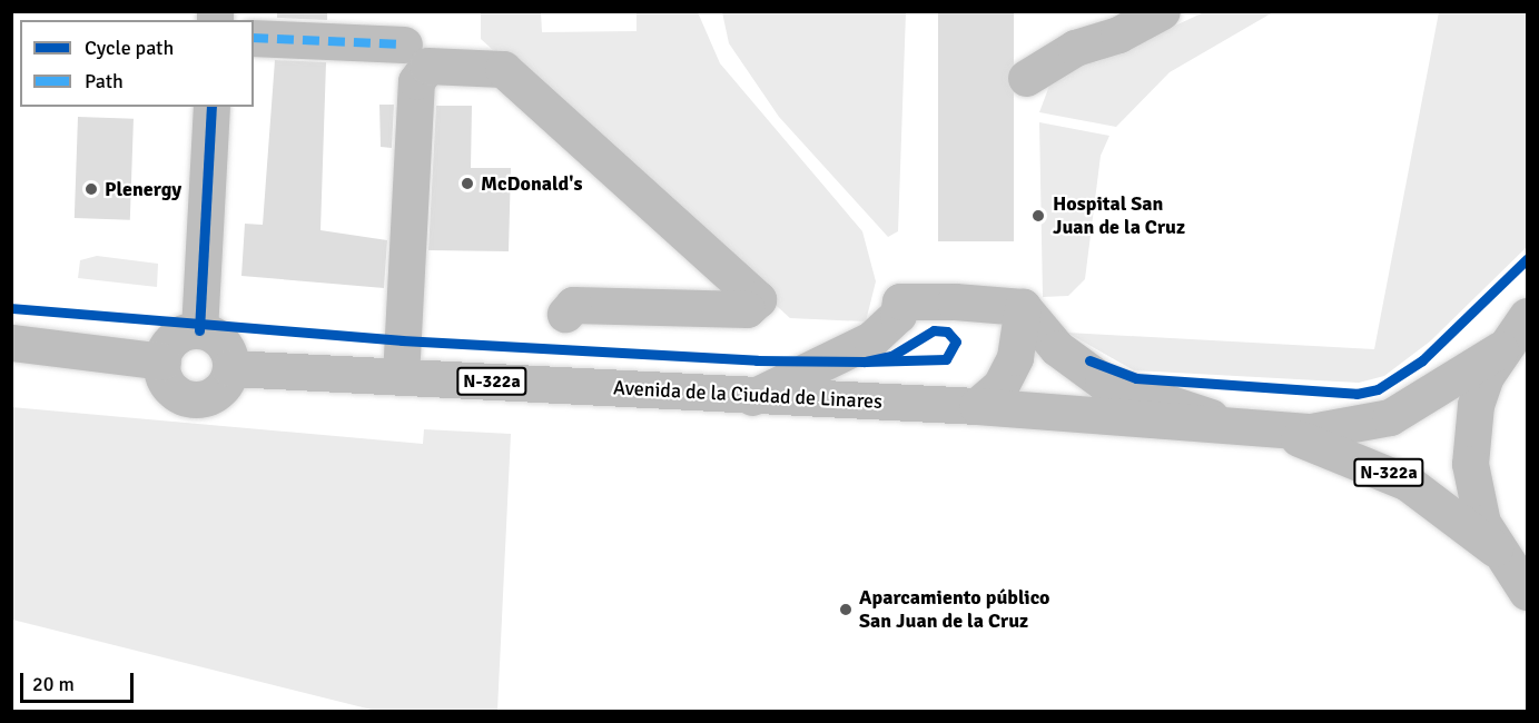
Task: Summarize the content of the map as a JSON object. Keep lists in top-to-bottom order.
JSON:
{
  "streets": {
    "main road": ["N-322a", "Avenida de la Ciudad de Linares"]
  },
  "places": [
    "McDonald's",
    "Plenergy",
    "Hospital San Juan de la Cruz",
    "Aparcamiento público San Juan de la Cruz"
  ],
  "legend": ["Cycle path", "Path"],
  "scale_bar": "20 m"
}
